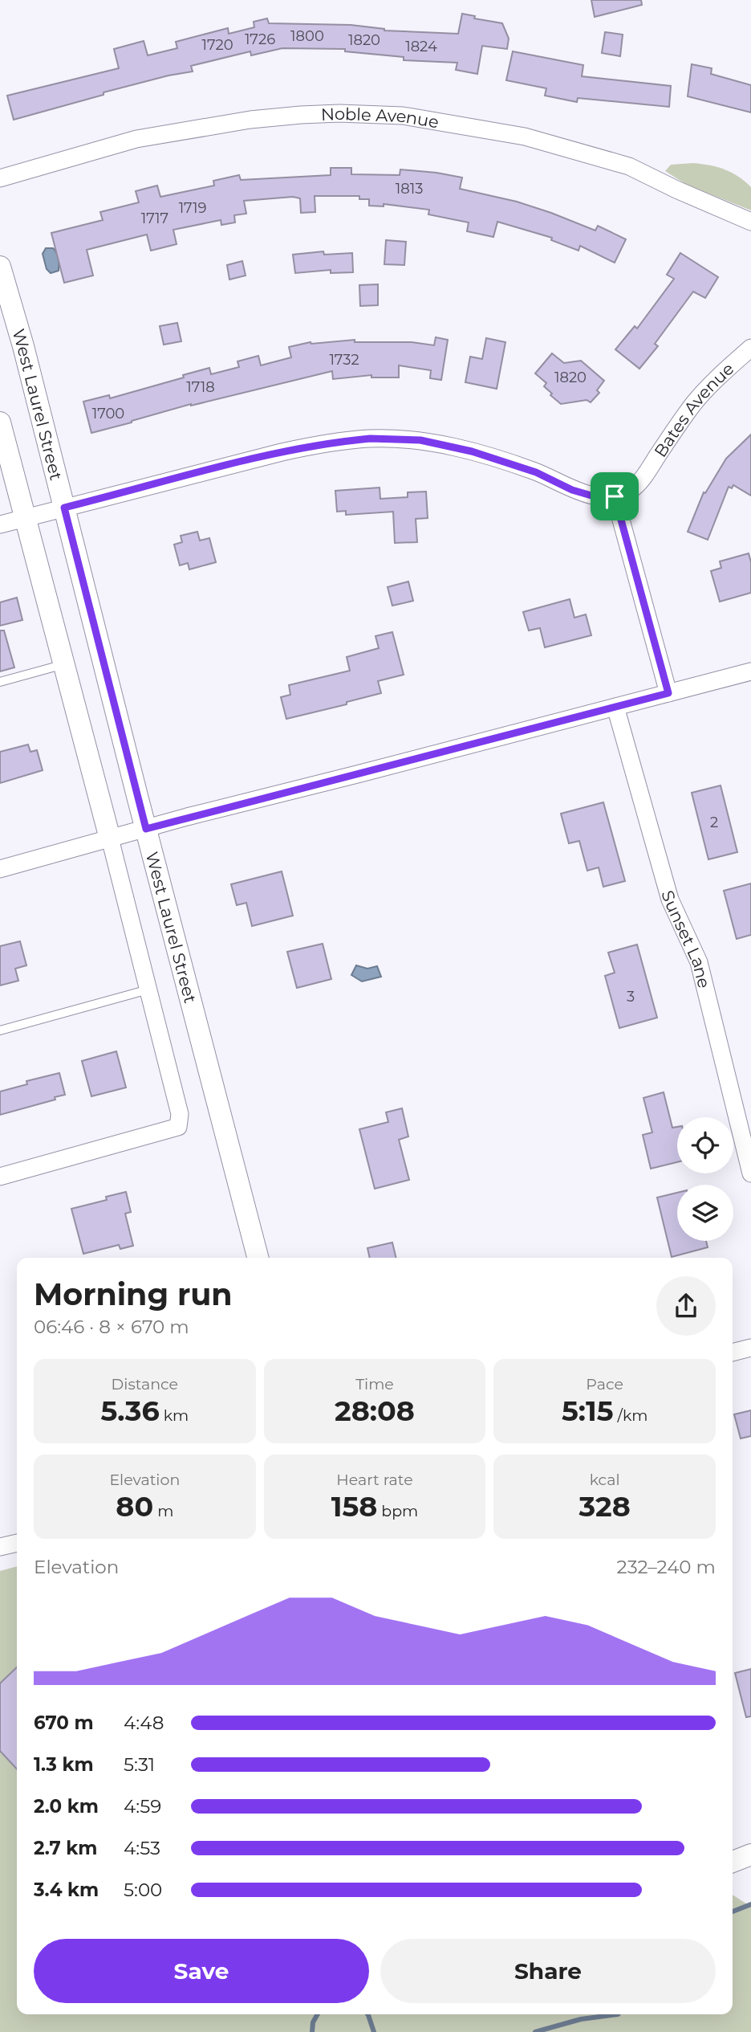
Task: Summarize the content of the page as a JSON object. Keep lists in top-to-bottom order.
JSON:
{
  "streets": {
    "street": [
      "Noble Avenue",
      "West Laurel Street",
      "Bates Avenue",
      "Sunset Lane"
    ]
  },
  "house_numbers": [
    "1800",
    "1726",
    "1820",
    "1720",
    "1824",
    "1813",
    "1719",
    "1717",
    "1732",
    "1820",
    "1718",
    "1700",
    "2",
    "3"
  ],
  "page": {
    "heading": ["Morning run", "06:46 · 8 × 670 m"],
    "stats": [
      ["Distance", "5.36 km"],
      ["Time", "28:08"],
      ["Pace", "5:15 /km"],
      ["Elevation", "80 m"],
      ["Heart rate", "158 bpm"],
      ["kcal", "328"]
    ],
    "chart": ["Elevation", "232–240 m"],
    "list": [
      {
        "name": "670 m",
        "note": "4:48"
      },
      {
        "name": "1.3 km",
        "note": "5:31"
      },
      {
        "name": "2.0 km",
        "note": "4:59"
      },
      {
        "name": "2.7 km",
        "note": "4:53"
      },
      {
        "name": "3.4 km",
        "note": "5:00"
      }
    ],
    "buttons": ["Save", "Share"]
  }
}
